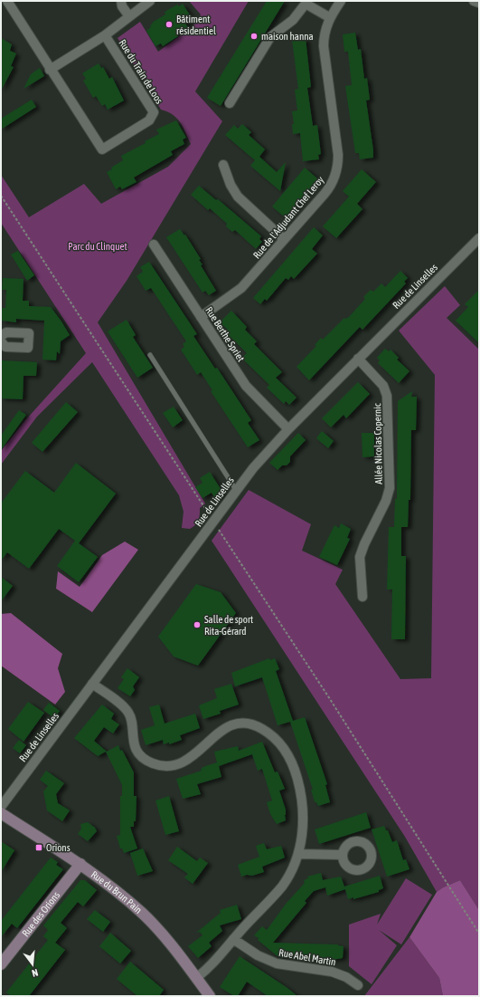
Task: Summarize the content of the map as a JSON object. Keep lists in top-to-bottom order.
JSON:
{
  "streets": {
    "main road": ["Rue du Brun Pain", "Rue des Orions"],
    "street": [
      "Rue du Train de Loos",
      "Rue de l'Adjudant Chef Leroy",
      "Rue de Linselles",
      "Rue Berthe Spriet",
      "Allée Nicolas Copernic",
      "Rue Abel Martin"
    ]
  },
  "crossings": [
    ["Rue de l'Adjudant Chef Leroy", "Rue Berthe Spriet"],
    ["Rue de Linselles", "Rue Berthe Spriet"],
    ["Rue de Linselles", "Allée Nicolas Copernic"],
    ["Rue du Brun Pain", "Rue des Orions"]
  ],
  "parks": ["Parc du Clinquet"],
  "places": {
    "other": ["Bâtiment résidentiel", "maison hanna", "Salle de sport Rita-Gérard"],
    "transit": ["Orions"]
  },
  "north": "bottom"
}
